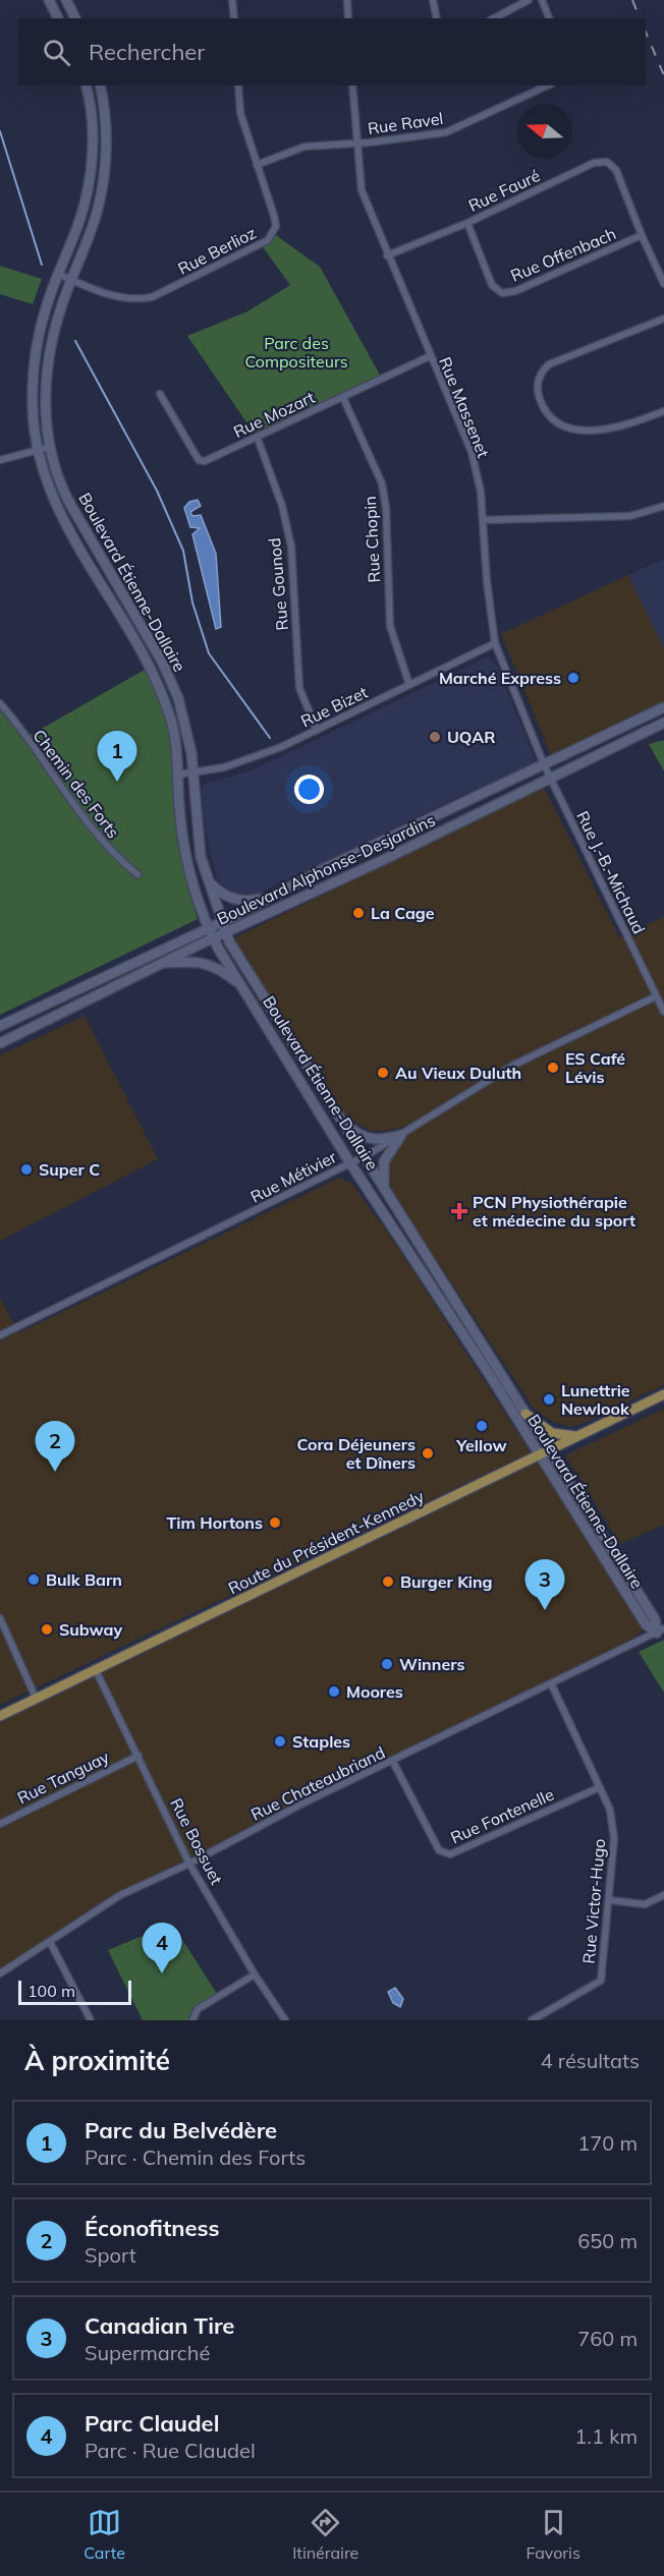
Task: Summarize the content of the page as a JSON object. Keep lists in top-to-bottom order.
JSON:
{
  "streets": {
    "main road": ["Route du Président-Kennedy"],
    "street": [
      "Rue Ravel",
      "Rue Fauré",
      "Rue Berlioz",
      "Rue Offenbach",
      "Rue Massenet",
      "Rue Mozart",
      "Rue Chopin",
      "Boulevard Étienne-Dallaire",
      "Rue Gounod",
      "Rue Bizet",
      "Chemin des Forts",
      "Boulevard Alphonse-Desjardins",
      "Rue J.-B.-Michaud",
      "Rue Métivier",
      "Rue Tanguay",
      "Rue Chateaubriand",
      "Rue Fontenelle",
      "Rue Bossuet",
      "Rue Victor-Hugo"
    ]
  },
  "crossings": [
    ["Rue Ravel", "Rue Berlioz"],
    ["Rue Ravel", "Rue Massenet"],
    ["Rue Fauré", "Rue Offenbach"],
    ["Rue Fauré", "Rue Massenet"],
    ["Rue Berlioz", "Boulevard Étienne-Dallaire"],
    ["Rue Massenet", "Rue Mozart"],
    ["Rue Massenet", "Rue Bizet"],
    ["Rue Massenet", "Boulevard Alphonse-Desjardins"],
    ["Rue Massenet", "Rue J.-B.-Michaud"],
    ["Rue Mozart", "Rue Chopin"],
    ["Rue Mozart", "Rue Gounod"],
    ["Rue Chopin", "Rue Bizet"],
    ["Boulevard Étienne-Dallaire", "Rue Bizet"],
    ["Boulevard Étienne-Dallaire", "Boulevard Alphonse-Desjardins"],
    ["Boulevard Étienne-Dallaire", "Rue Métivier"],
    ["Boulevard Étienne-Dallaire", "Route du Président-Kennedy"],
    ["Boulevard Étienne-Dallaire", "Rue Chateaubriand"],
    ["Rue Gounod", "Rue Bizet"],
    ["Boulevard Alphonse-Desjardins", "Rue J.-B.-Michaud"],
    ["Rue J.-B.-Michaud", "Rue Métivier"],
    ["Route du Président-Kennedy", "Rue Bossuet"],
    ["Rue Tanguay", "Rue Bossuet"],
    ["Rue Chateaubriand", "Rue Fontenelle"],
    ["Rue Chateaubriand", "Rue Bossuet"],
    ["Rue Chateaubriand", "Rue Victor-Hugo"],
    ["Rue Fontenelle", "Rue Victor-Hugo"]
  ],
  "parks": ["Parc des Compositeurs"],
  "places": {
    "other": [
      "Marché Express",
      "UQAR",
      "La Cage",
      "ES Café Lévis",
      "Au Vieux Duluth",
      "Super C",
      "Lunettrie Newlook",
      "Yellow",
      "Cora Déjeuners et Dîners",
      "Tim Hortons",
      "Bulk Barn",
      "Burger King",
      "Subway",
      "Winners",
      "Moores",
      "Staples"
    ],
    "health": ["PCN Physiothérapie et médecine du sport"]
  },
  "scale_bar": "100 m",
  "north": "left",
  "page": {
    "search": "Rechercher",
    "pins": [
      "1",
      "2",
      "3",
      "4"
    ],
    "scale": "100 m",
    "heading": ["À proximité", "4 résultats"],
    "list": [
      {
        "mark": "1",
        "name": "Parc du Belvédère",
        "note": "Parc · Chemin des Forts",
        "value": "170 m"
      },
      {
        "mark": "2",
        "name": "Éconofitness",
        "note": "Sport",
        "value": "650 m"
      },
      {
        "mark": "3",
        "name": "Canadian Tire",
        "note": "Supermarché",
        "value": "760 m"
      },
      {
        "mark": "4",
        "name": "Parc Claudel",
        "note": "Parc · Rue Claudel",
        "value": "1.1 km"
      }
    ],
    "nav": ["Carte", "Itinéraire", "Favoris"]
  }
}
